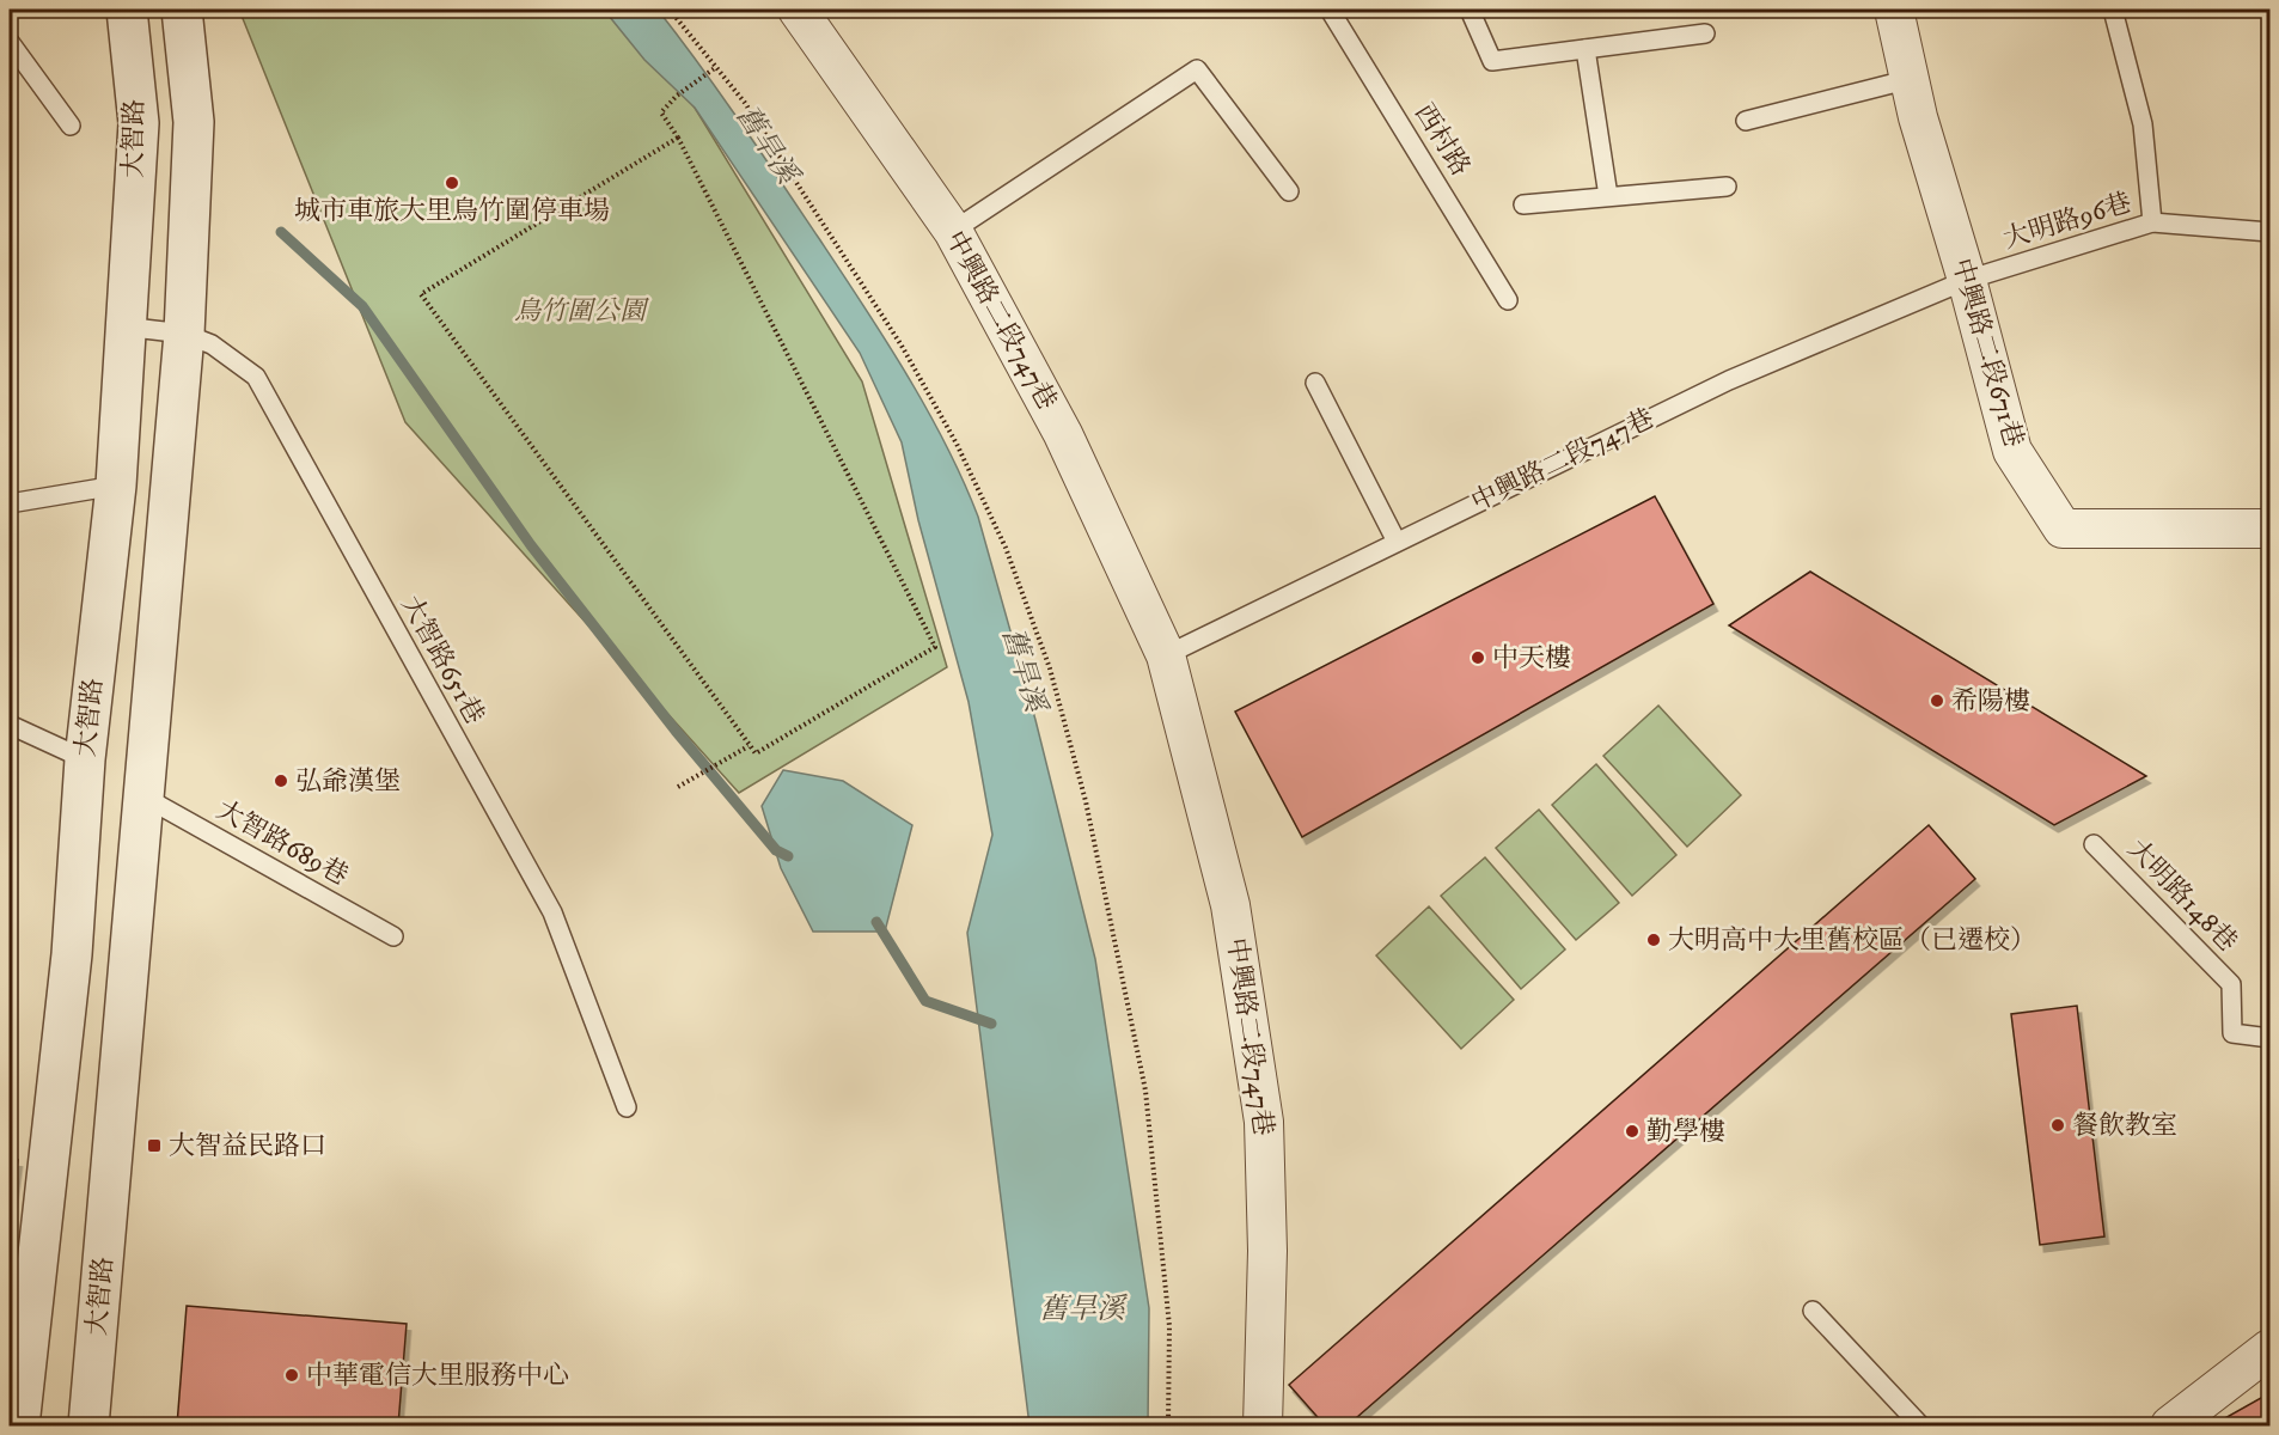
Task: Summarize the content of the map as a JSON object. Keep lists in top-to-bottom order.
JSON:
{
  "streets": {
    "street": ["大智路", "中興路二段747巷", "中興路二段671巷"],
    "lane": [
      "西村路",
      "大明路96巷",
      "大智路651巷",
      "大智路689巷",
      "大明路148巷"
    ]
  },
  "crossings": [
    ["大智路", "大智路651巷"],
    ["大智路", "大智路689巷"],
    ["大明路96巷", "中興路二段747巷"],
    ["大明路96巷", "中興路二段671巷"]
  ],
  "water": ["舊旱溪"],
  "parks": ["鳥竹圍公園"],
  "places": {
    "other": [
      "城市車旅大里鳥竹圍停車場",
      "中天樓",
      "希陽樓",
      "弘爺漢堡",
      "大明高中大里舊校區（已遷校）",
      "餐飲教室",
      "勤學樓",
      "中華電信大里服務中心"
    ],
    "transit": ["大智益民路口"]
  }
}
